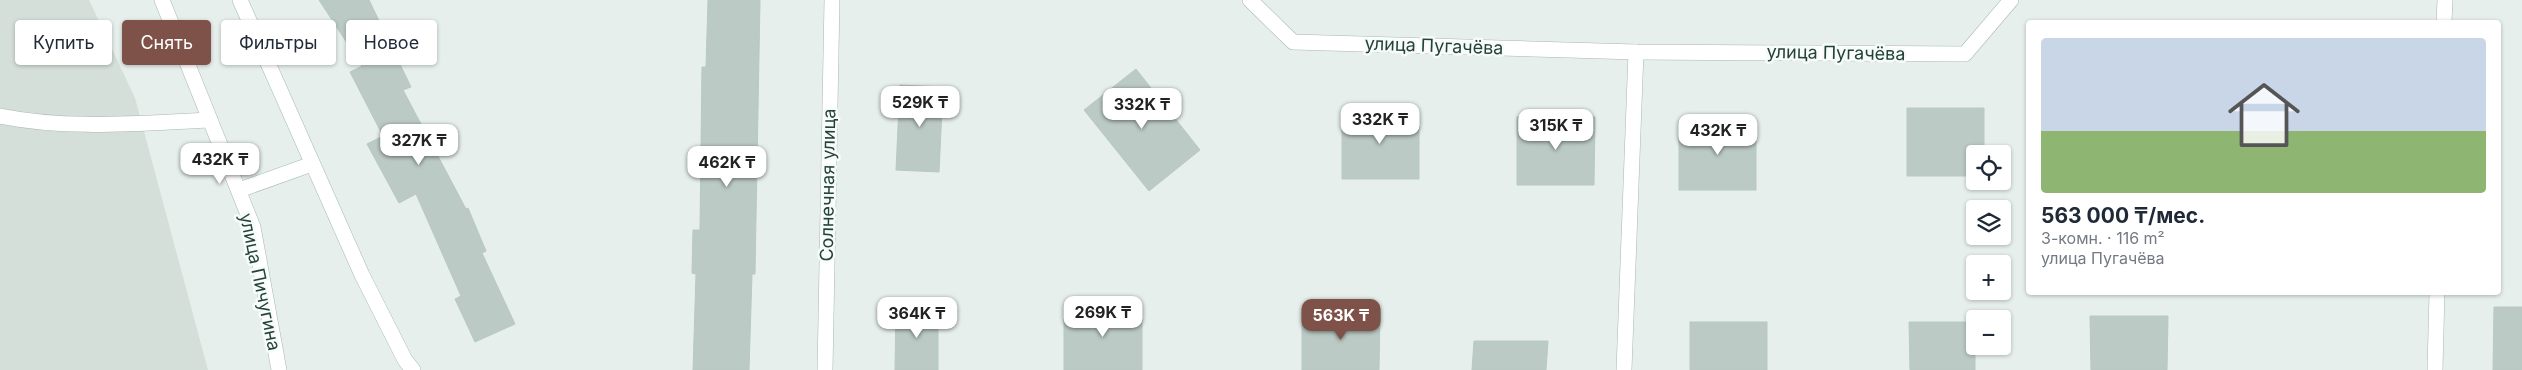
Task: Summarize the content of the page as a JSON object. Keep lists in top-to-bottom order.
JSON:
{
  "streets": {
    "street": ["улица Пугачёва", "Солнечная улица", "улица Пичугина"]
  },
  "page": {
    "chip": [
      "Купить",
      "Снять",
      "Фильтры",
      "Новое"
    ],
    "list": [
      {
        "name": "563 000 ₸/мес.",
        "note": "3-комн. · 116 m² · улица Пугачёва"
      }
    ],
    "price": [
      "529K ₸",
      "332K ₸",
      "332K ₸",
      "315K ₸",
      "432K ₸",
      "327K ₸",
      "432K ₸",
      "462K ₸",
      "269K ₸",
      "364K ₸",
      "563K ₸"
    ],
    "map_buttons": ["+", "−"]
  }
}
